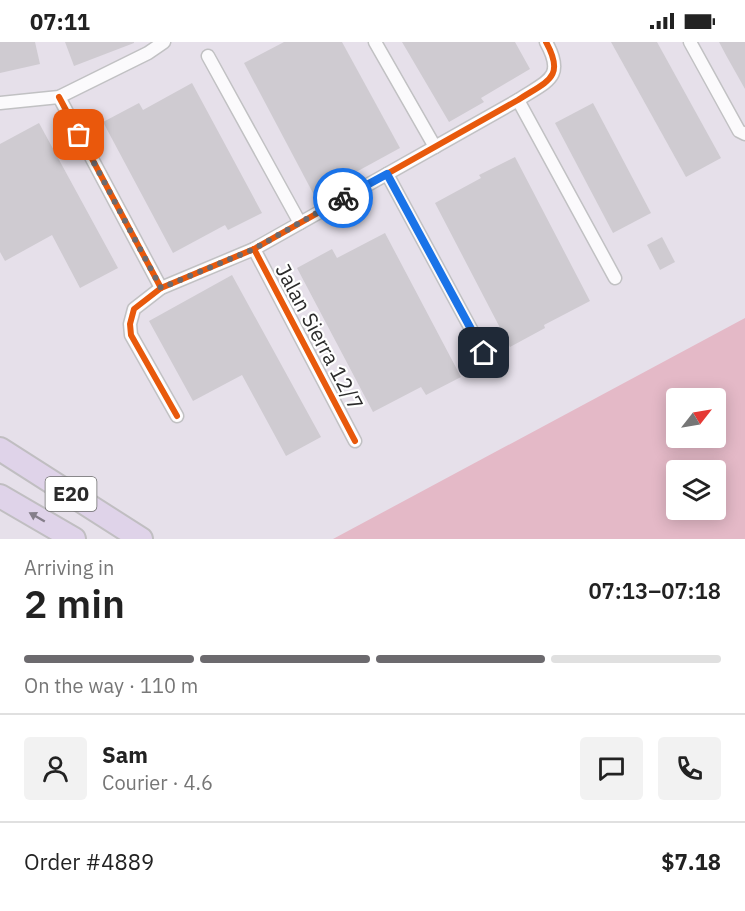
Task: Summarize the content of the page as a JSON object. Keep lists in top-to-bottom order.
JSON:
{
  "streets": {
    "highway": ["E20"],
    "street": ["Jalan Sierra 12/7"]
  },
  "north": "top right",
  "page": {
    "status": "07:11",
    "heading": ["2 min", "Arriving in", "07:13–07:18"],
    "panel": [
      "Sam",
      "Courier · 4.6",
      "Order #4889",
      "$7.18"
    ],
    "bar": "On the way · 110 m"
  }
}
